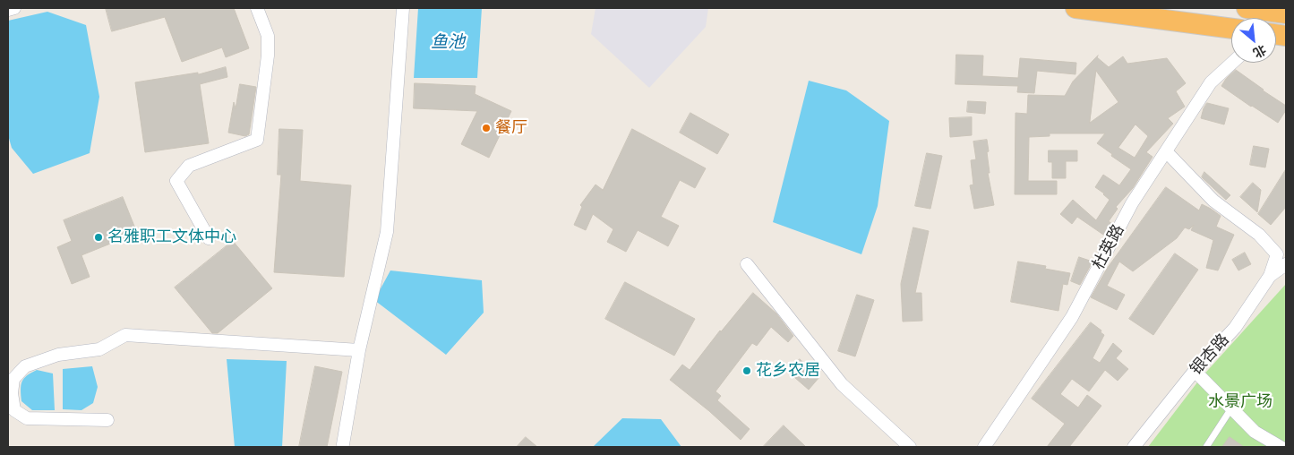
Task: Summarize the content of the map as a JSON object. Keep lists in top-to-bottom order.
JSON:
{
  "streets": {
    "street": ["杜英路", "银杏路"]
  },
  "water": ["鱼池"],
  "parks": ["水景广场"],
  "places": ["餐厅", "名雅职工文体中心", "花乡农居"],
  "north": "bottom right"
}
